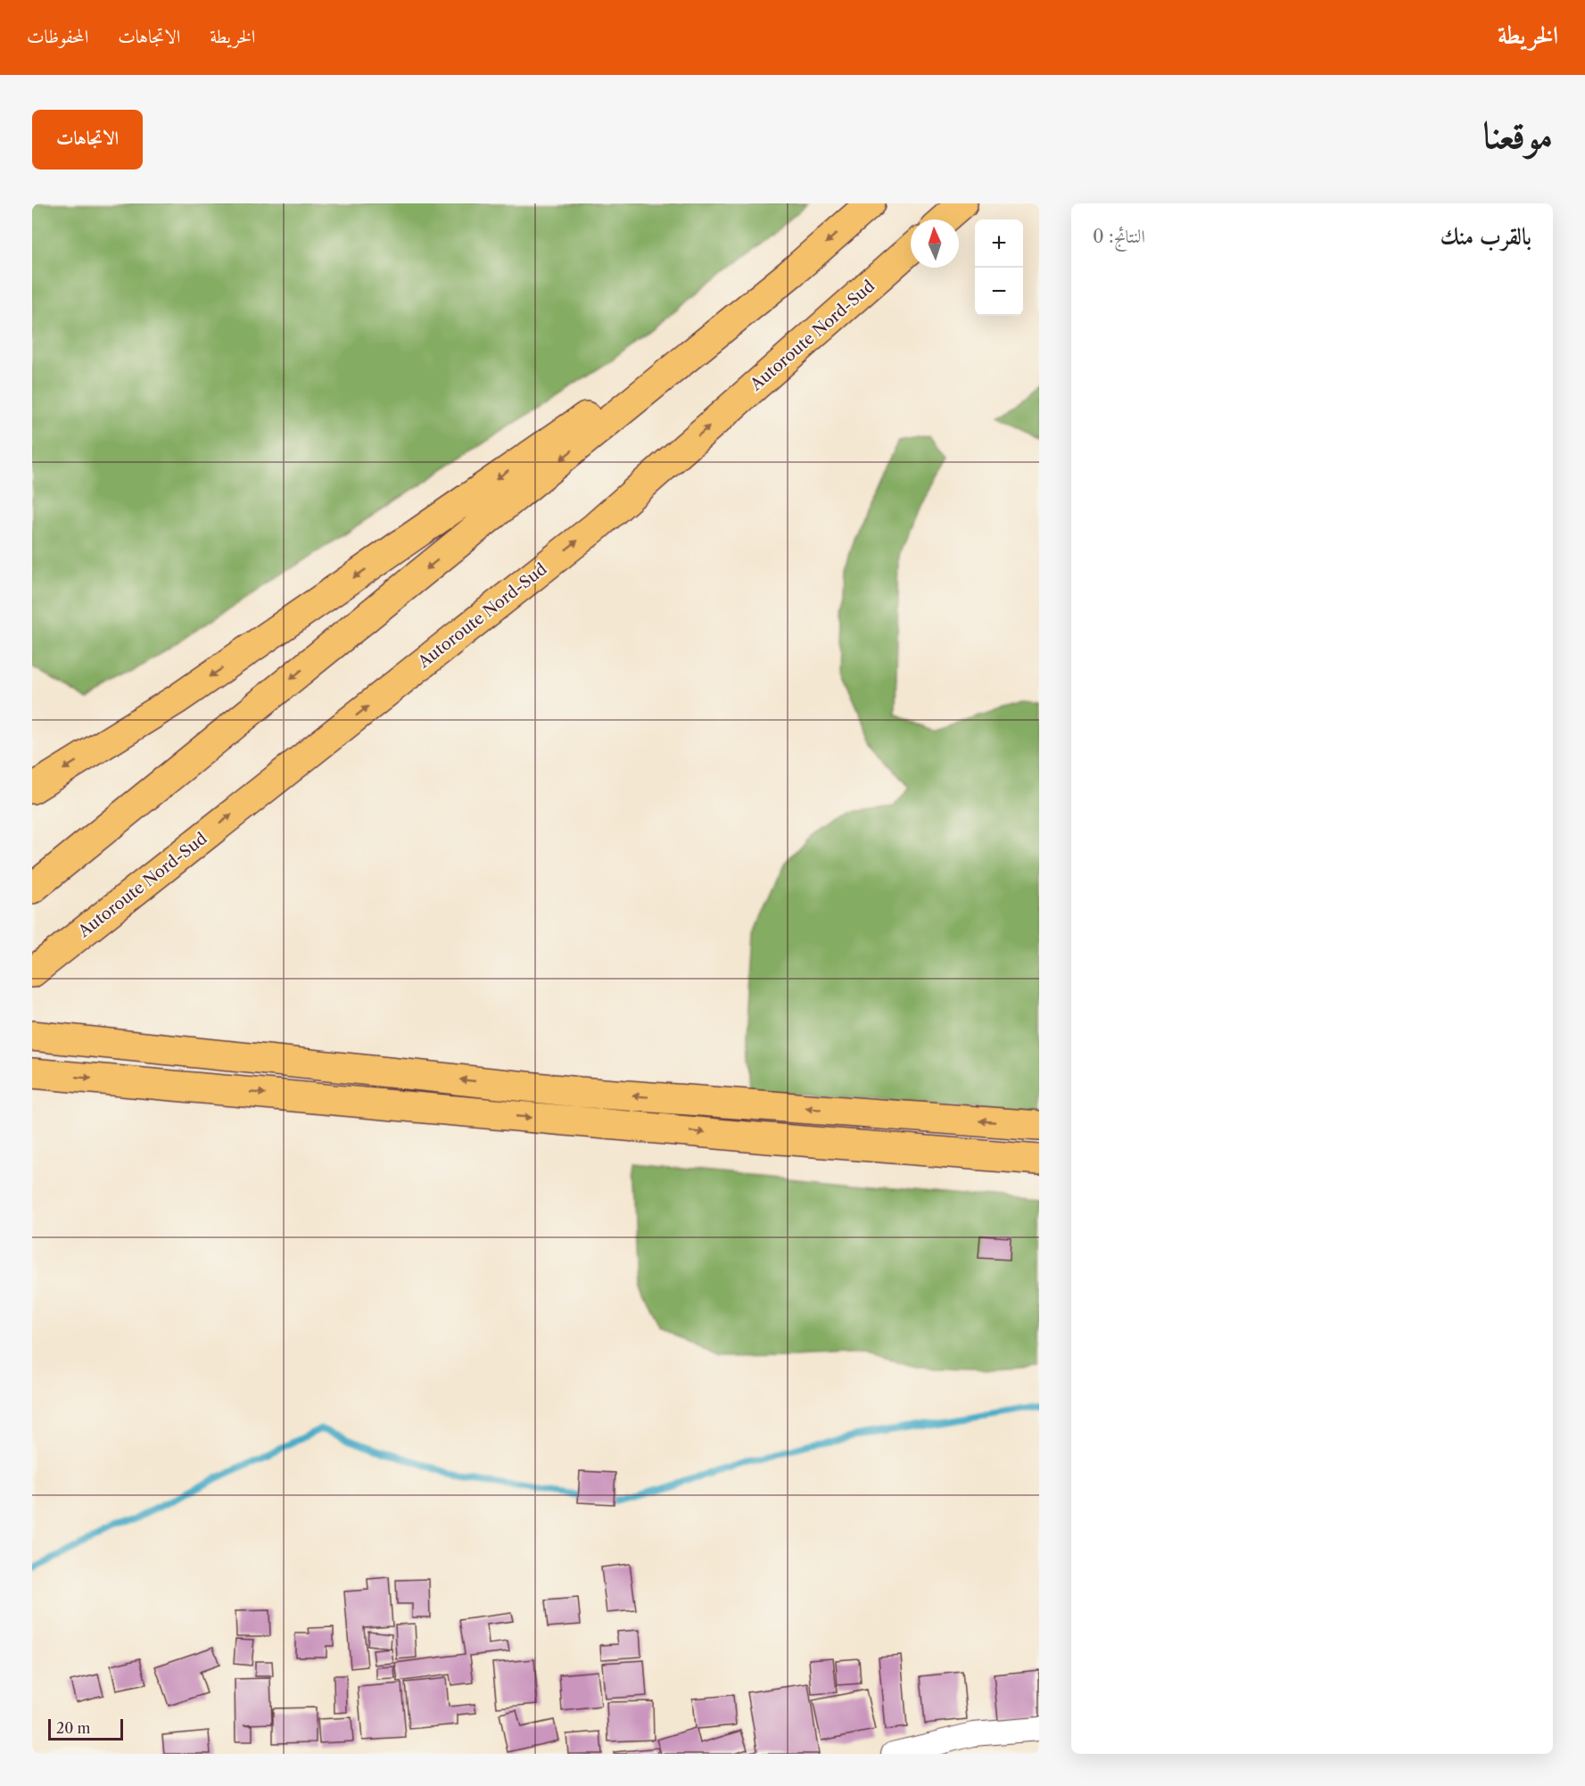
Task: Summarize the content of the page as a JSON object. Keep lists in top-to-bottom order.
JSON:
{
  "streets": {
    "main road": ["Autoroute Nord-Sud"]
  },
  "scale_bar": "20 m",
  "north": "top",
  "page": {
    "header": "الخريطة",
    "nav": ["الخريطة", "الاتجاهات", "المحفوظات"],
    "title": "موقعنا",
    "buttons": "الاتجاهات",
    "heading": ["بالقرب منك", "النتائج: 0"],
    "map_buttons": ["+", "−"],
    "scale": "20 m"
  }
}
